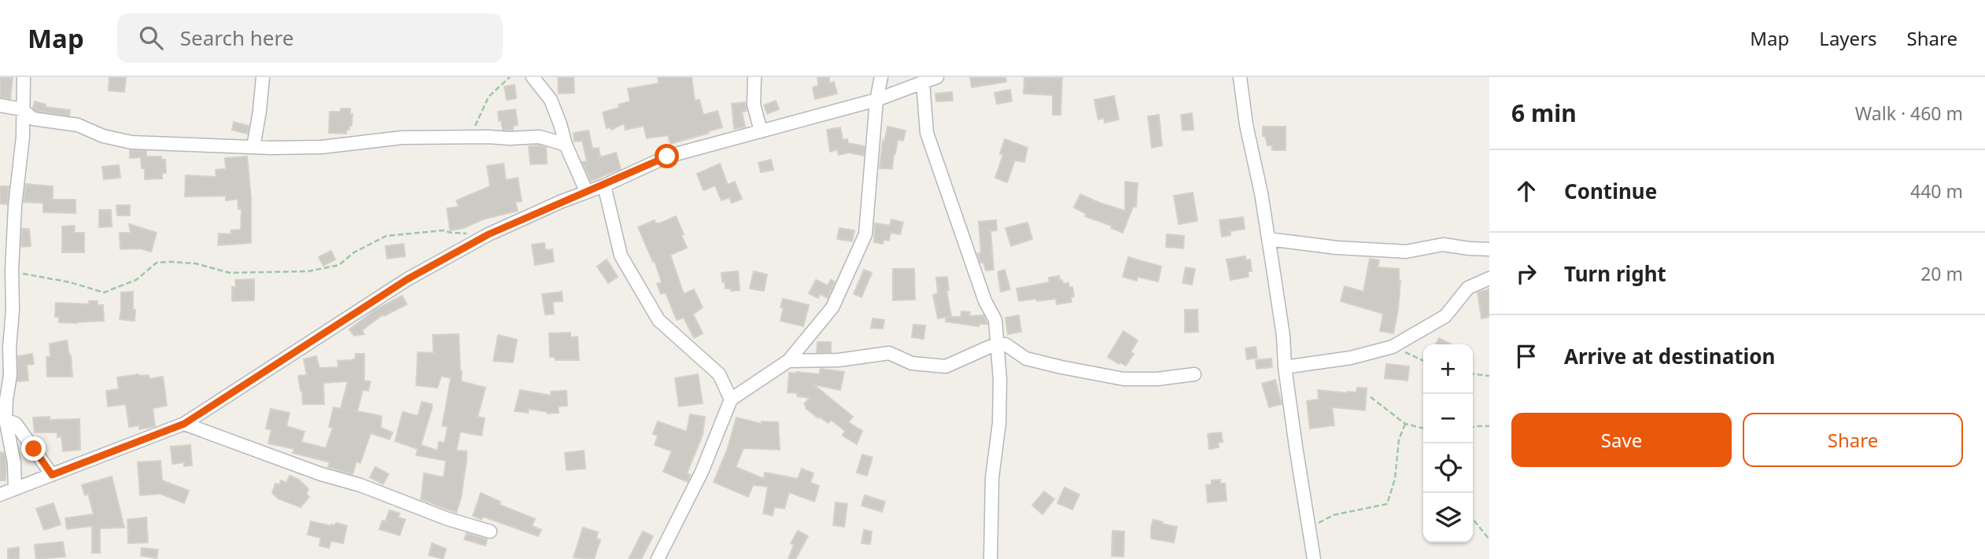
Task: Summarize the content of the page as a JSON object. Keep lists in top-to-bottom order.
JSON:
{
  "page": {
    "header": "Map",
    "search": "Search here",
    "nav": ["Map", "Layers", "Share"],
    "heading": ["6 min", "Walk · 460 m"],
    "list": [
      ["Continue", "440 m"],
      ["Turn right", "20 m"],
      "Arrive at destination"
    ],
    "map_buttons": ["+", "−"],
    "buttons": ["Save", "Share"]
  }
}
